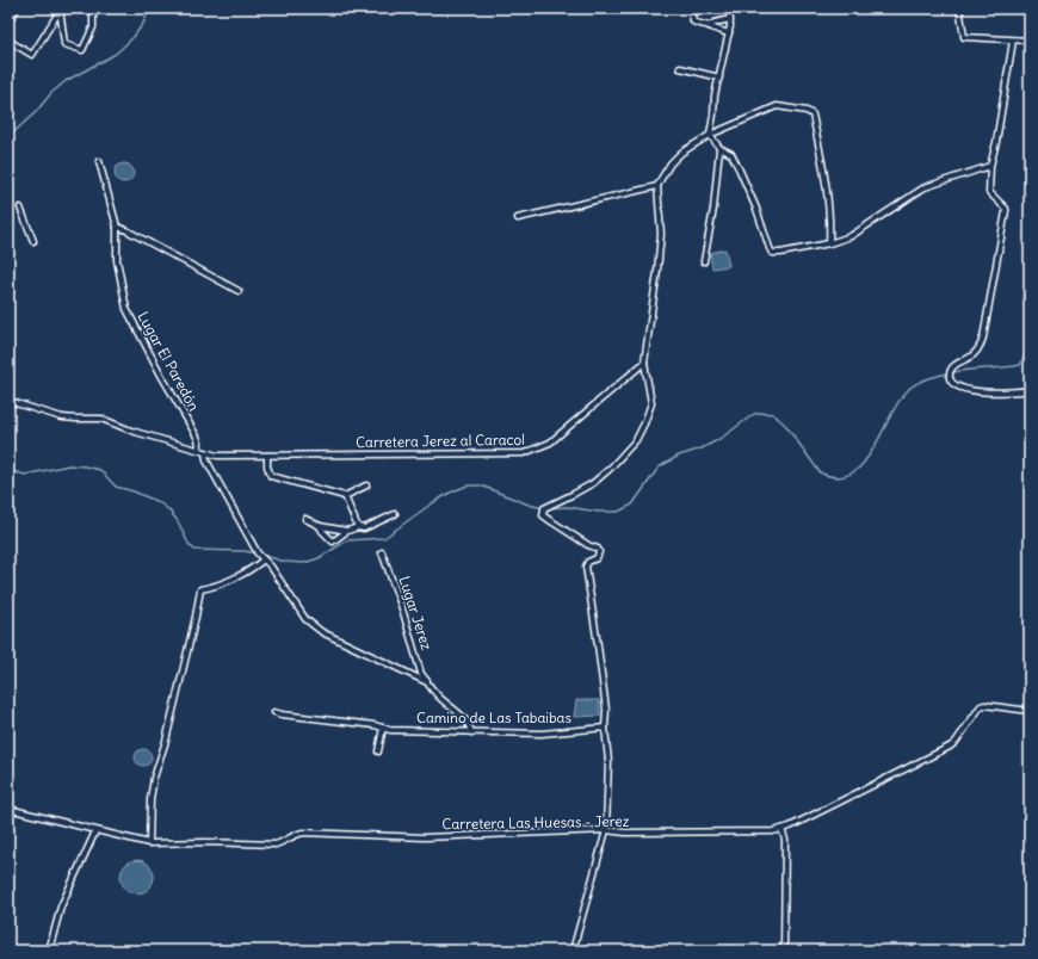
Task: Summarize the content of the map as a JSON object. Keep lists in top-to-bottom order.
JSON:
{
  "streets": {
    "street": [
      "Lugar El Paredón",
      "Carretera Jerez al Caracol",
      "Lugar Jerez",
      "Camino de Las Tabaibas",
      "Carretera Las Huesas - Jerez"
    ]
  },
  "crossings": [
    ["Lugar El Paredón", "Carretera Jerez al Caracol"]
  ]
}
